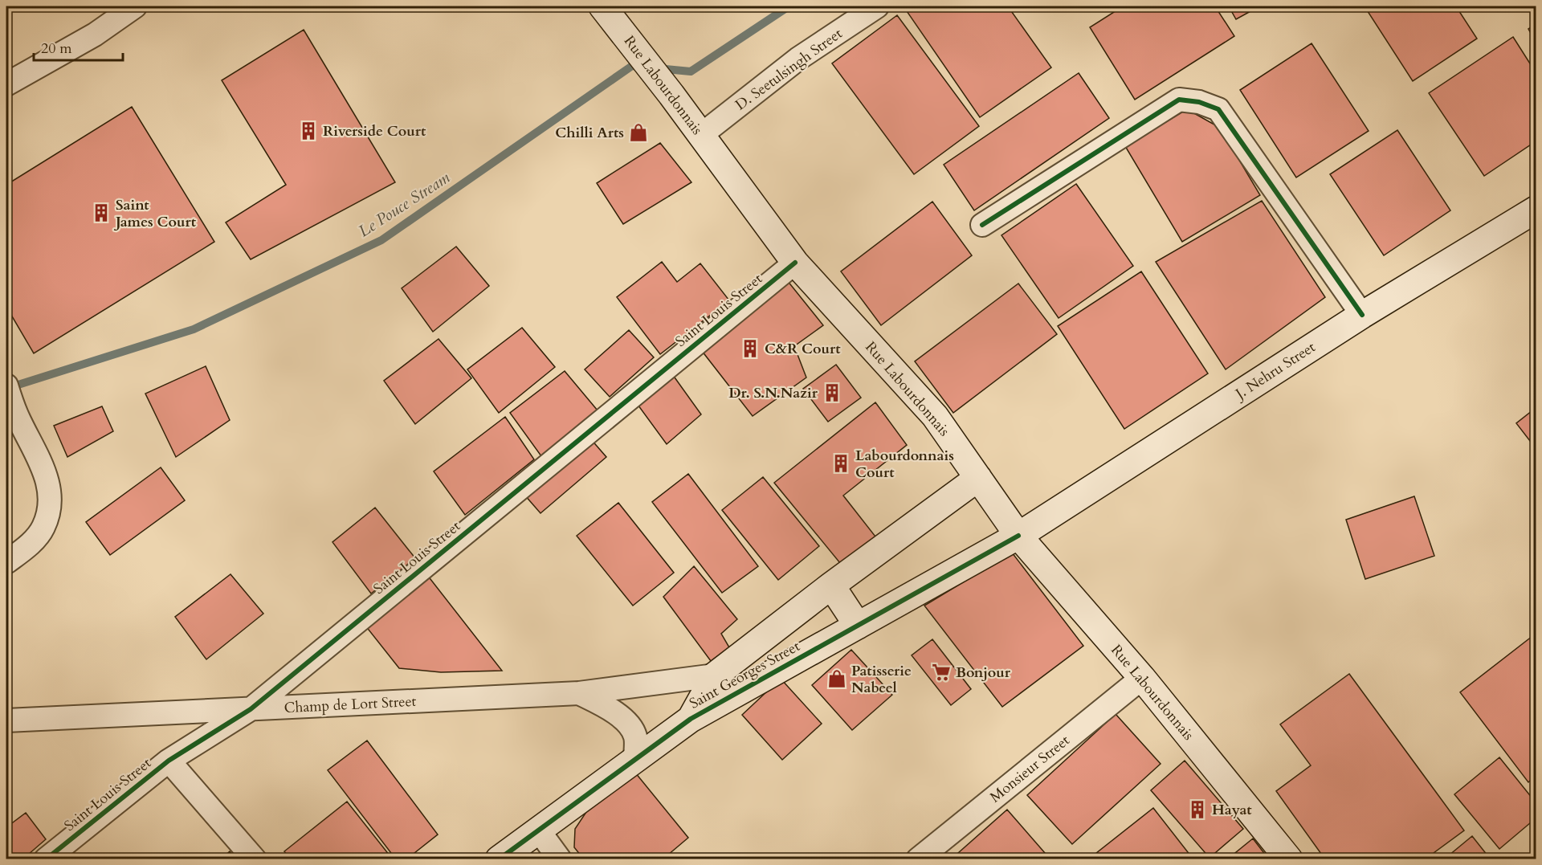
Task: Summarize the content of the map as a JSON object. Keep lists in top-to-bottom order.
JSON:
{
  "streets": {
    "main road": ["Rue Labourdonnais", "J. Nehru Street", "Saint Georges Street"],
    "street": [
      "D. Seetulsingh Street",
      "Saint Louis Street",
      "Champ de Lort Street",
      "Monsieur Street"
    ]
  },
  "crossings": [
    ["D. Seetulsingh Street", "Rue Labourdonnais"],
    ["Rue Labourdonnais", "Saint Louis Street"],
    ["Rue Labourdonnais", "J. Nehru Street"],
    ["Rue Labourdonnais", "Saint Georges Street"],
    ["Rue Labourdonnais", "Monsieur Street"],
    ["Saint Louis Street", "Champ de Lort Street"],
    ["J. Nehru Street", "Saint Georges Street"],
    ["Saint Georges Street", "Champ de Lort Street"]
  ],
  "water": ["Le Pouce Stream"],
  "places": {
    "building": [
      "Riverside Court",
      "Saint James Court",
      "C&R Court",
      "Dr. S.N.Nazir",
      "Labourdonnais Court",
      "Hayat"
    ],
    "shop": ["Chilli Arts", "Patisserie Nabeel"],
    "supermarket": ["Bonjour"]
  },
  "scale_bar": "20 m"
}
